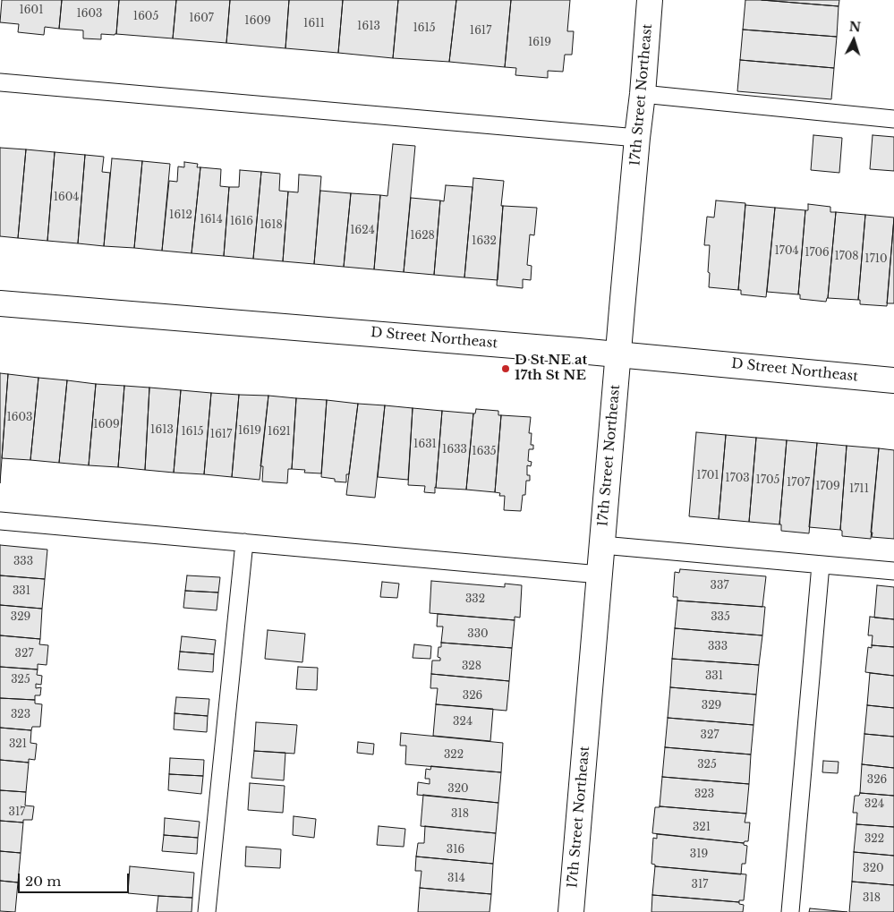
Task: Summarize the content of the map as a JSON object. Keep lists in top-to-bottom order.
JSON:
{
  "streets": {
    "main road": ["17th Street Northeast", "D Street Northeast"]
  },
  "crossings": [
    ["17th Street Northeast", "D Street Northeast"]
  ],
  "places": ["D St NE at 17th St NE"],
  "house_numbers": [
    "1601",
    "1603",
    "1605",
    "1607",
    "1609",
    "1611",
    "1613",
    "1615",
    "1617",
    "1619",
    "1604",
    "1612",
    "1614",
    "1616",
    "1618",
    "1624",
    "1628",
    "1632",
    "1704",
    "1706",
    "1708",
    "1710",
    "1603",
    "1609",
    "1613",
    "1619",
    "1615",
    "1621",
    "1617",
    "1631",
    "1633",
    "1635",
    "1701",
    "1703",
    "1705",
    "1707",
    "1709",
    "1711",
    "333",
    "337",
    "331",
    "332",
    "329",
    "335",
    "330",
    "333",
    "327",
    "328",
    "331",
    "325",
    "326",
    "329",
    "323",
    "324",
    "327",
    "321",
    "322",
    "325",
    "326",
    "320",
    "323",
    "324",
    "317",
    "318",
    "321",
    "322",
    "316",
    "319",
    "320",
    "314",
    "317",
    "318"
  ],
  "scale_bar": "20 m",
  "north": "top"
}
